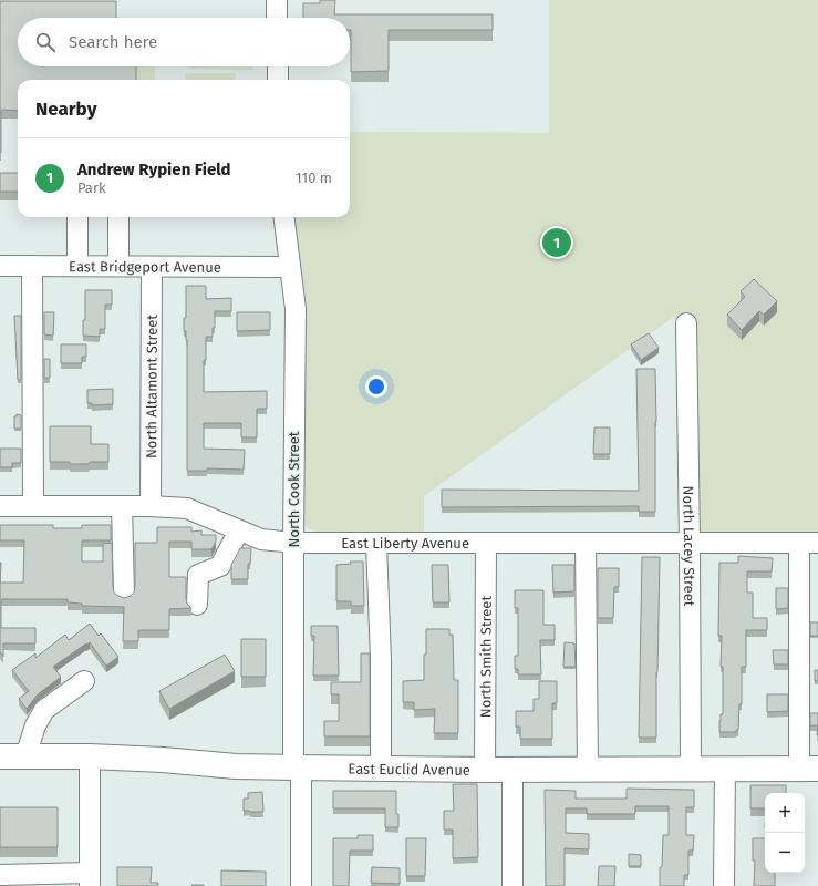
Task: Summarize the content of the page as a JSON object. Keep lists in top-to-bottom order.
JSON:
{
  "streets": {
    "main road": ["East Euclid Avenue"],
    "street": [
      "East Bridgeport Avenue",
      "North Altamont Street",
      "North Cook Street",
      "East Liberty Avenue",
      "North Lacey Street",
      "North Smith Street"
    ]
  },
  "crossings": [
    ["East Bridgeport Avenue", "North Altamont Street"],
    ["East Bridgeport Avenue", "North Cook Street"],
    ["North Altamont Street", "East Liberty Avenue"],
    ["North Cook Street", "East Liberty Avenue"],
    ["North Cook Street", "East Euclid Avenue"],
    ["East Liberty Avenue", "North Lacey Street"],
    ["East Liberty Avenue", "North Smith Street"],
    ["North Lacey Street", "East Euclid Avenue"],
    ["North Smith Street", "East Euclid Avenue"]
  ],
  "page": {
    "search": "Search here",
    "heading": "Nearby",
    "list": [
      {
        "mark": "1",
        "name": "Andrew Rypien Field",
        "note": "Park",
        "value": "110 m"
      }
    ],
    "pins": "1",
    "map_buttons": ["+", "−"]
  }
}
